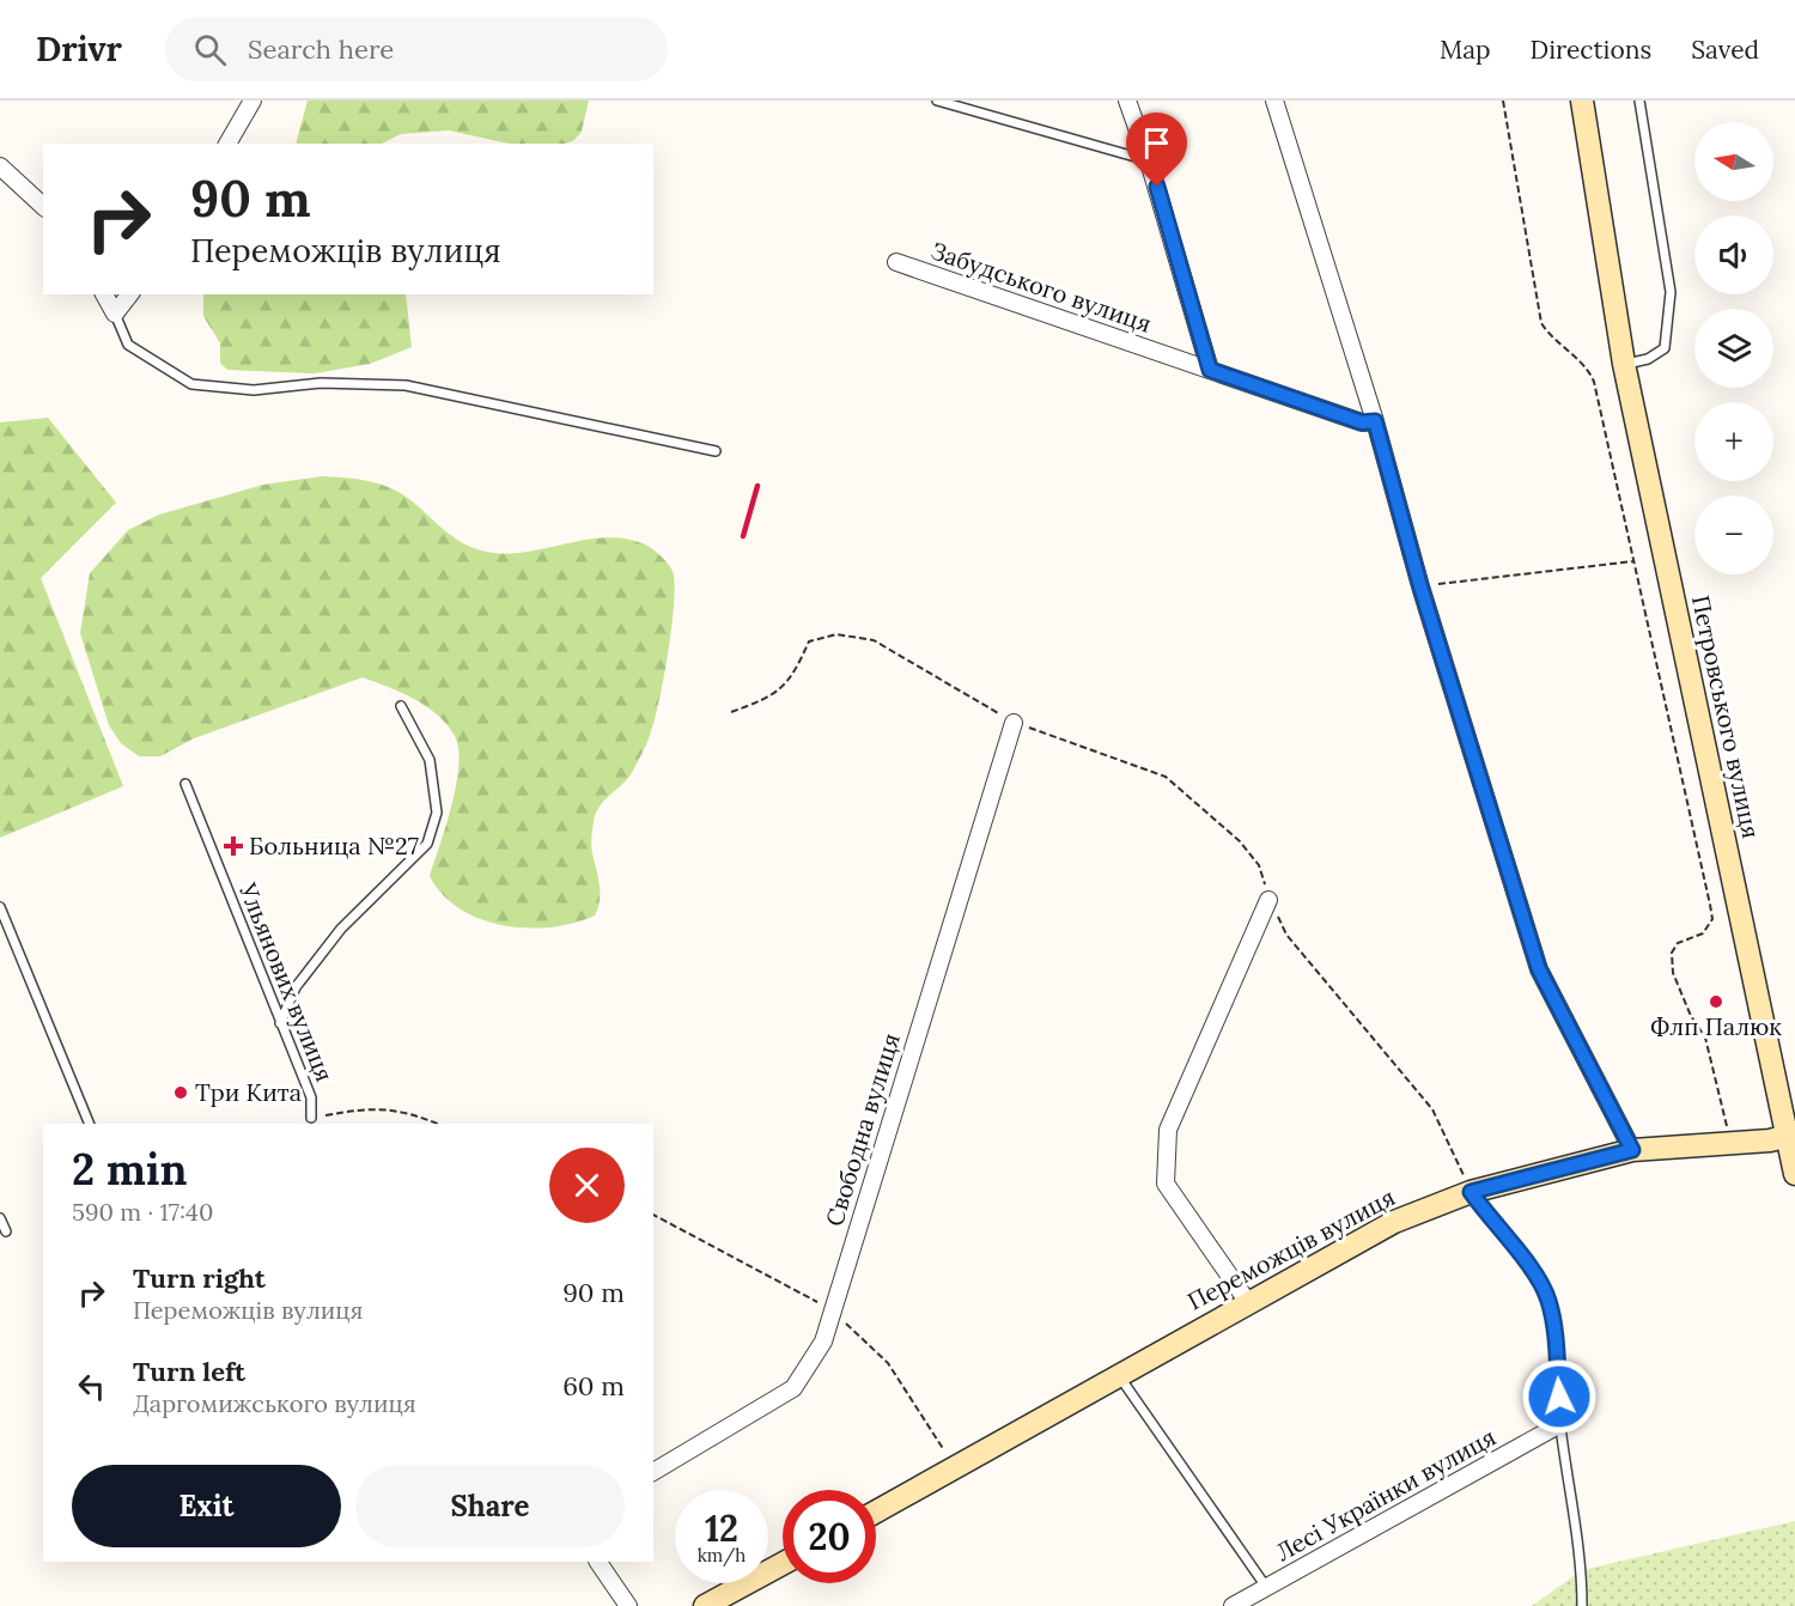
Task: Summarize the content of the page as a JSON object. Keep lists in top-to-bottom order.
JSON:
{
  "streets": {
    "main road": ["Петровського вулиця", "Переможців вулиця"],
    "street": ["Забудського вулиця", "Свободна вулиця", "Лесі Українки вулиця"],
    "lane": ["Ульянових вулиця"]
  },
  "crossings": [
    ["Петровського вулиця", "Переможців вулиця"]
  ],
  "places": {
    "health": ["Больница №27"],
    "other": ["Флп Палюк", "Три Кита"]
  },
  "north": "left",
  "page": {
    "header": "Drivr",
    "search": "Search here",
    "nav": ["Map", "Directions", "Saved"],
    "map_buttons": ["+", "−"],
    "turn": ["90 m", "Переможців вулиця"],
    "heading": ["2 min", "590 m · 17:40"],
    "list": [
      {
        "name": "Turn right",
        "note": "Переможців вулиця",
        "value": "90 m"
      },
      {
        "name": "Turn left",
        "note": "Даргомижського вулиця",
        "value": "60 m"
      }
    ],
    "buttons": ["Exit", "Share"],
    "speed": "12 km/h",
    "limit": "20"
  }
}
